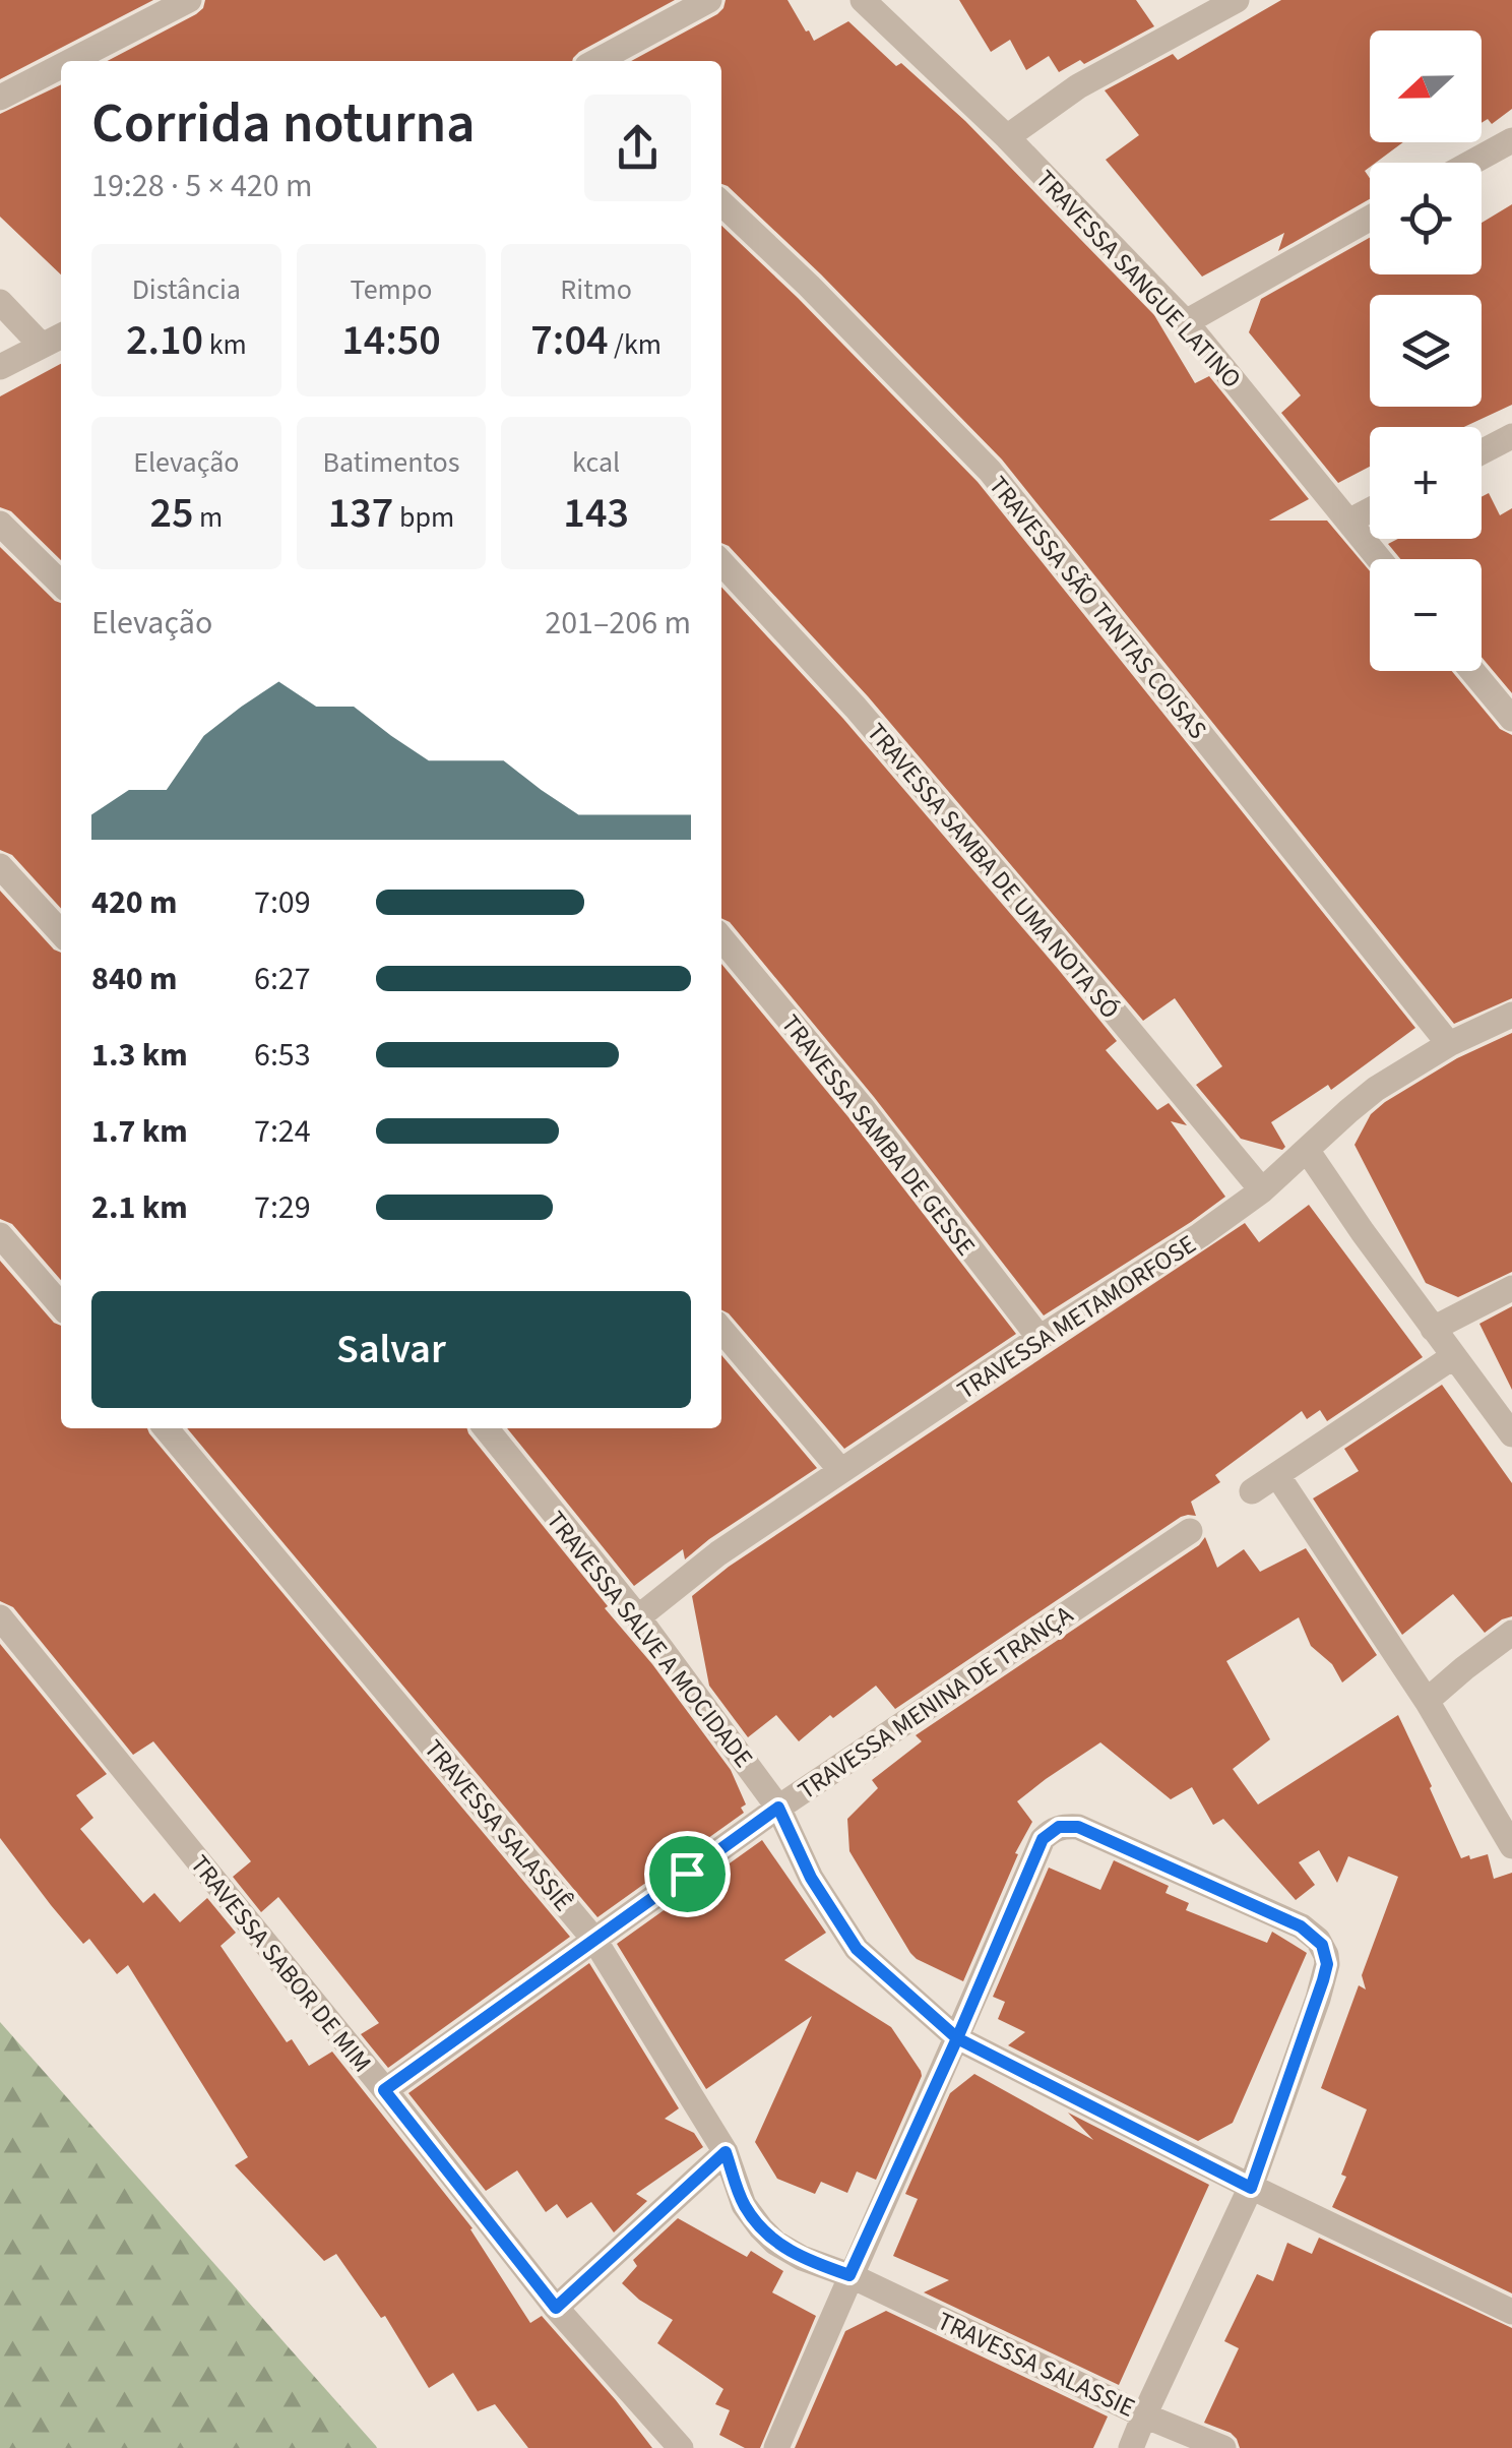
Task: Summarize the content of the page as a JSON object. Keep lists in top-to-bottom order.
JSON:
{
  "streets": {
    "street": [
      "TRAVESSA SANGUE LATINO",
      "TRAVESSA SÃO TANTAS COISAS",
      "TRAVESSA SAMBA DE UMA NOTA SÓ",
      "TRAVESSA SAMBA DE GESSE",
      "TRAVESSA METAMORFOSE",
      "TRAVESSA SALVE A MOCIDADE",
      "TRAVESSA MENINA DE TRANÇA",
      "TRAVESSA SALASSIÊ",
      "TRAVESSA SABOR DE MIM",
      "TRAVESSA SALASSIE"
    ]
  },
  "crossings": [
    ["TRAVESSA SÃO TANTAS COISAS", "TRAVESSA METAMORFOSE"],
    ["TRAVESSA SAMBA DE UMA NOTA SÓ", "TRAVESSA METAMORFOSE"],
    ["TRAVESSA SAMBA DE GESSE", "TRAVESSA METAMORFOSE"],
    ["TRAVESSA METAMORFOSE", "TRAVESSA SALVE A MOCIDADE"],
    ["TRAVESSA SALVE A MOCIDADE", "TRAVESSA MENINA DE TRANÇA"],
    ["TRAVESSA MENINA DE TRANÇA", "TRAVESSA SALASSIÊ"],
    ["TRAVESSA MENINA DE TRANÇA", "TRAVESSA SABOR DE MIM"],
    ["TRAVESSA SALASSIÊ", "TRAVESSA SALASSIE"]
  ],
  "north": "left",
  "page": {
    "map_buttons": ["+", "−"],
    "heading": ["Corrida noturna", "19:28 · 5 × 420 m"],
    "stats": [
      ["Distância", "2.10 km"],
      ["Tempo", "14:50"],
      ["Ritmo", "7:04 /km"],
      ["Elevação", "25 m"],
      ["Batimentos", "137 bpm"],
      ["kcal", "143"]
    ],
    "chart": ["Elevação", "201–206 m"],
    "list": [
      {
        "name": "420 m",
        "note": "7:09"
      },
      {
        "name": "840 m",
        "note": "6:27"
      },
      {
        "name": "1.3 km",
        "note": "6:53"
      },
      {
        "name": "1.7 km",
        "note": "7:24"
      },
      {
        "name": "2.1 km",
        "note": "7:29"
      }
    ],
    "buttons": "Salvar"
  }
}
